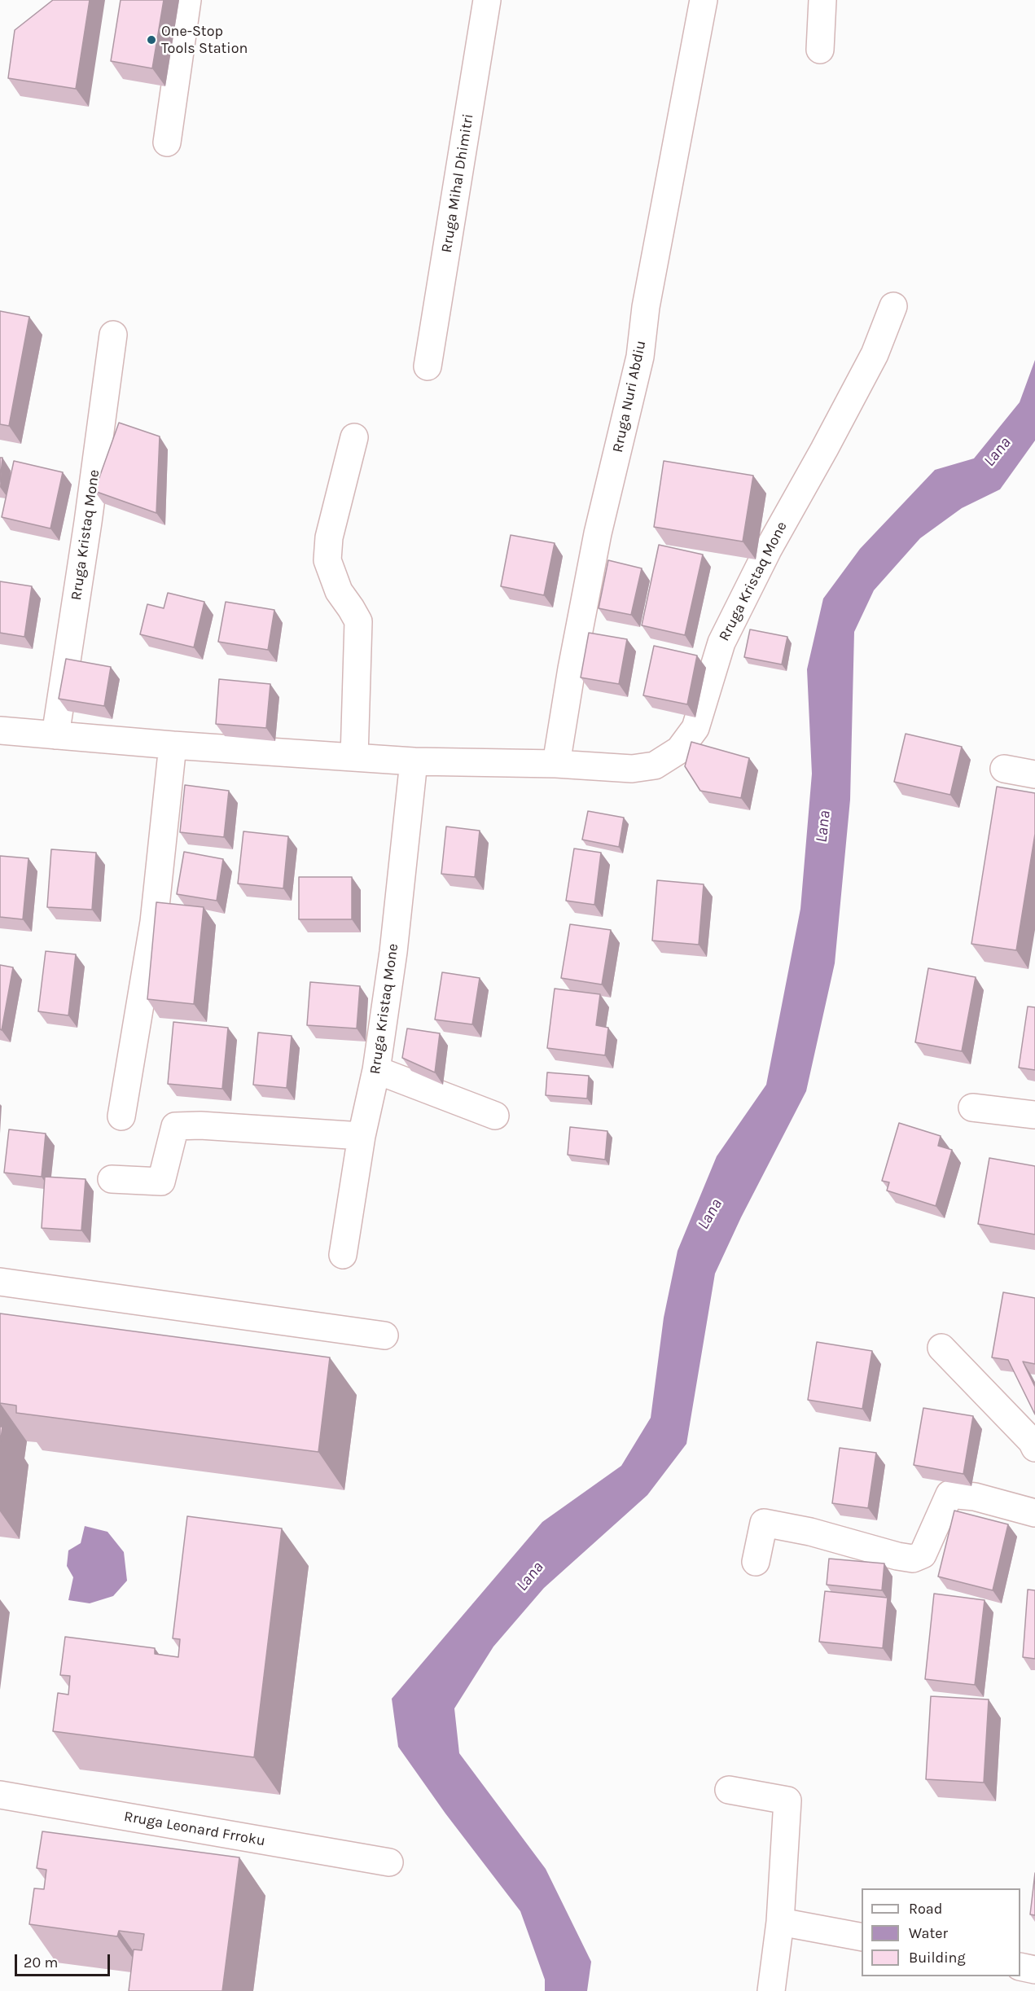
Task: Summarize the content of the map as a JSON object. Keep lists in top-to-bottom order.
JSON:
{
  "streets": {
    "street": [
      "Rruga Mihal Dhimitri",
      "Rruga Nuri Abdiu",
      "Rruga Kristaq Mone",
      "Rruga Leonard Frroku"
    ]
  },
  "crossings": [
    ["Rruga Nuri Abdiu", "Rruga Kristaq Mone"]
  ],
  "water": ["Lana"],
  "places": ["One-Stop Tools Station"],
  "legend": ["Road", "Water", "Building"],
  "scale_bar": "20 m"
}
